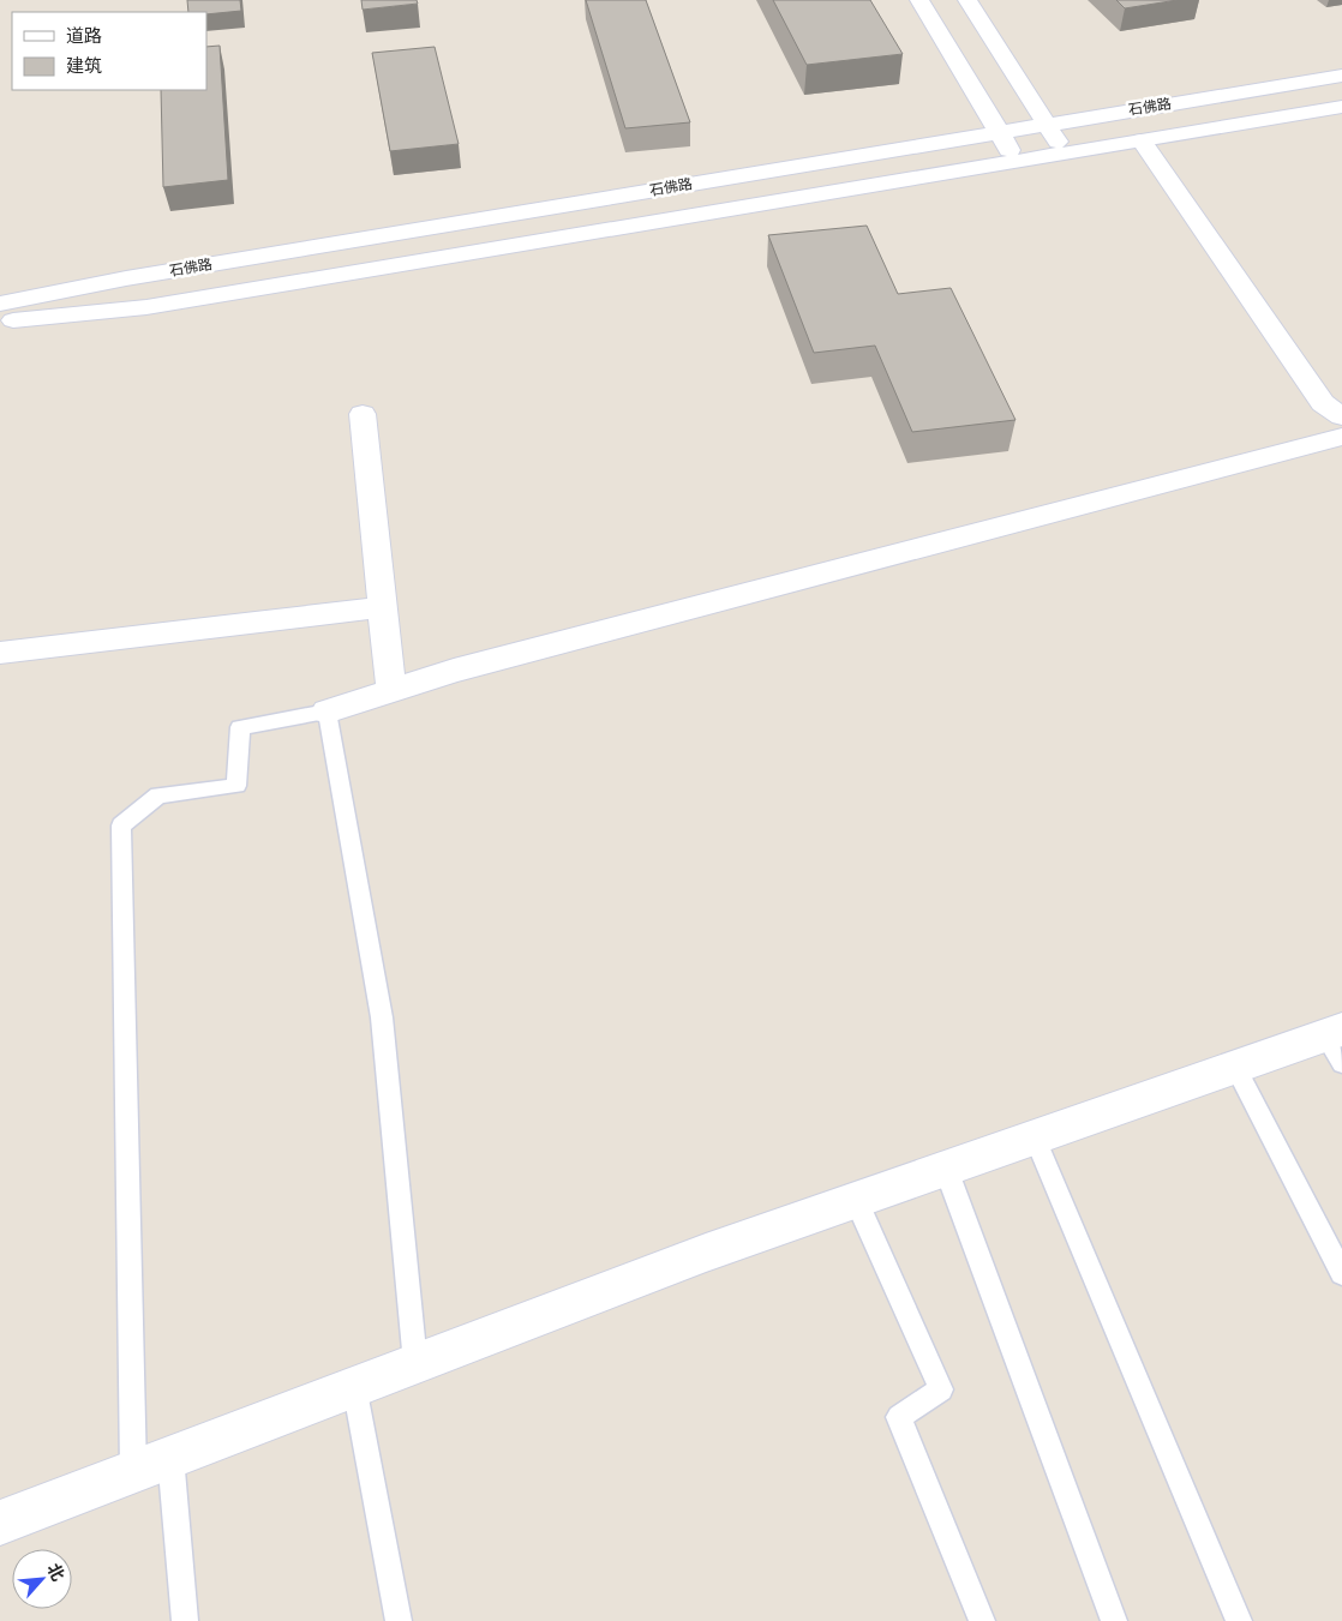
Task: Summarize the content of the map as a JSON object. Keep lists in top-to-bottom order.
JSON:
{
  "streets": {
    "street": ["石佛路"]
  },
  "legend": ["道路", "建筑"],
  "north": "top right"
}
